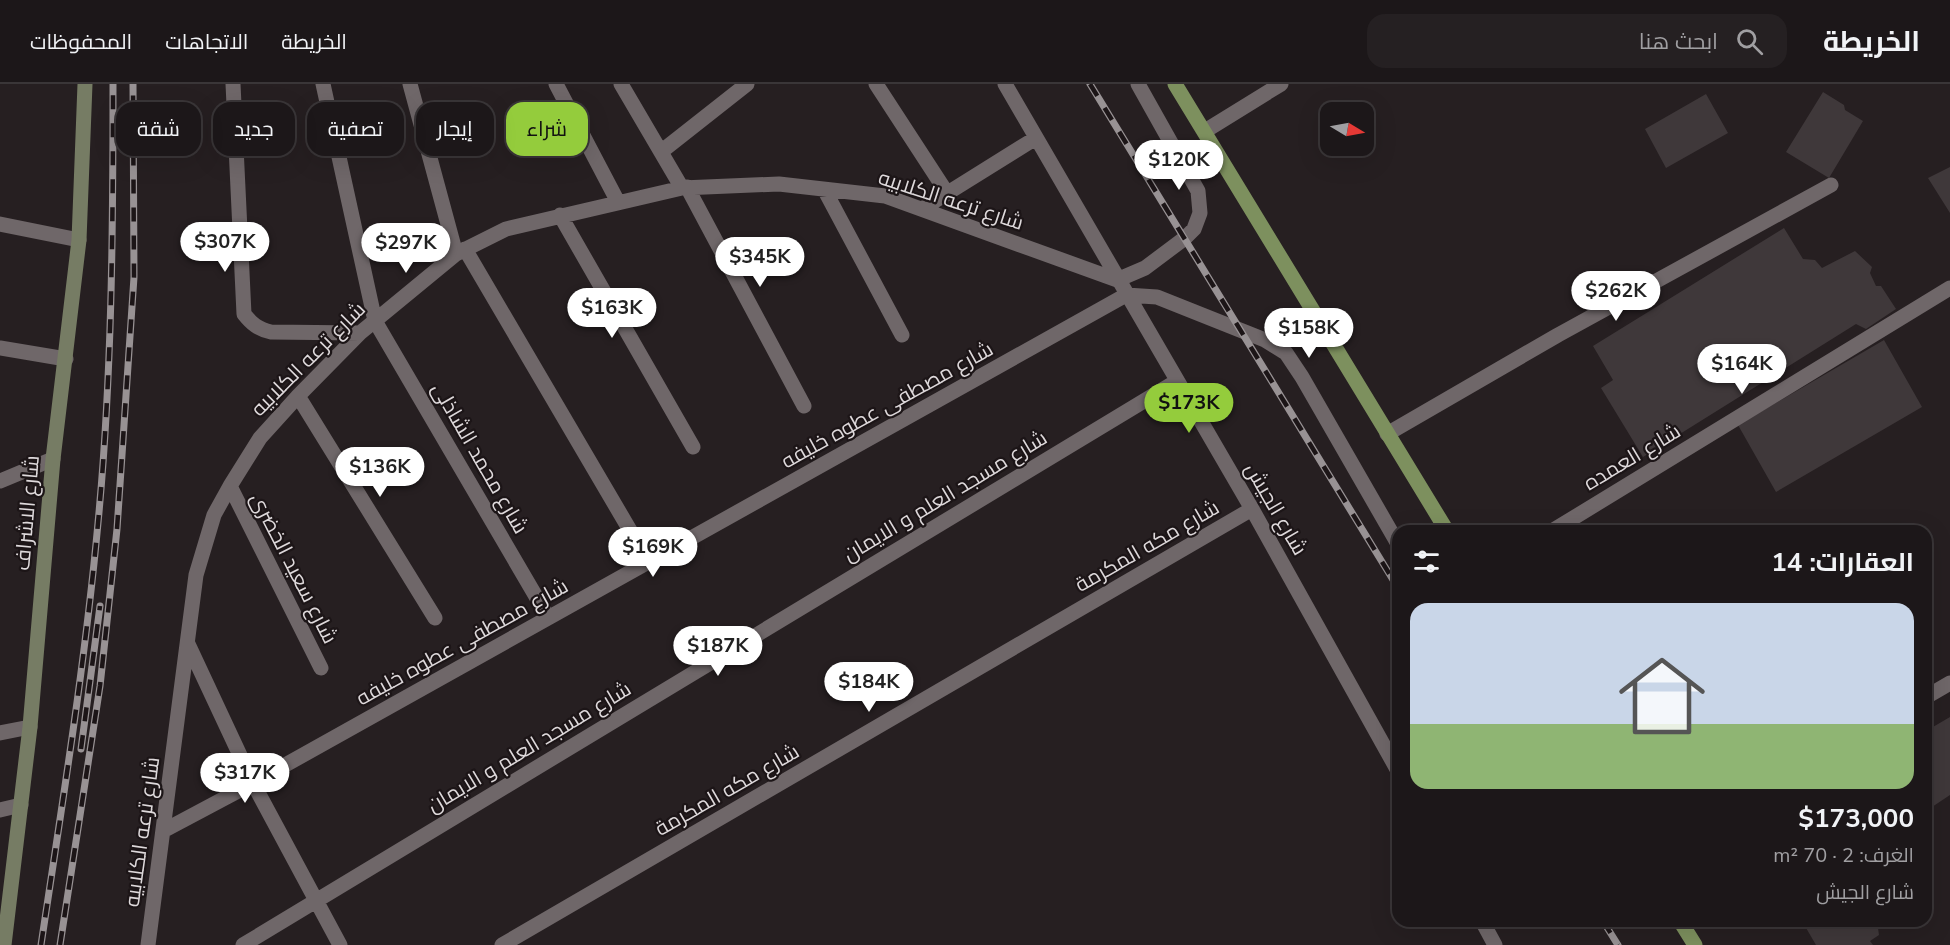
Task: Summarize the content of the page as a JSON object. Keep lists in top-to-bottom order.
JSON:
{
  "streets": {
    "street": [
      "شارع ترعه الكلابيه",
      "شارع مصطفى عطوه خليفه",
      "شارع العمده",
      "شارع محمد الشاذلى",
      "شارع مسجد العلم و الايمان",
      "شارع الجيش",
      "شارع الاشراف",
      "شارع مكه المكرمة",
      "شارع سعيد الخضرى"
    ]
  },
  "crossings": [
    ["شارع ترعه الكلابيه", "شارع مصطفى عطوه خليفه"],
    ["شارع ترعه الكلابيه", "شارع محمد الشاذلى"],
    ["شارع ترعه الكلابيه", "شارع الجيش"],
    ["شارع ترعه الكلابيه", "شارع سعيد الخضرى"],
    ["شارع مصطفى عطوه خليفه", "شارع محمد الشاذلى"],
    ["شارع مصطفى عطوه خليفه", "شارع الجيش"],
    ["شارع مسجد العلم و الايمان", "شارع الجيش"],
    ["شارع الجيش", "شارع مكه المكرمة"]
  ],
  "north": "right",
  "page": {
    "header": "الخريطة",
    "search": "ابحث هنا",
    "nav": ["الخريطة", "الاتجاهات", "المحفوظات"],
    "chip": [
      "شراء",
      "إيجار",
      "تصفية",
      "جديد",
      "شقة"
    ],
    "price": [
      "$120K",
      "$307K",
      "$297K",
      "$345K",
      "$262K",
      "$163K",
      "$158K",
      "$164K",
      "$173K",
      "$136K",
      "$169K",
      "$187K",
      "$184K",
      "$317K"
    ],
    "heading": "العقارات: 14",
    "list": [
      {
        "name": "$173,000",
        "note": "الغرف: 2 · 70 m² · شارع الجيش"
      }
    ]
  }
}
